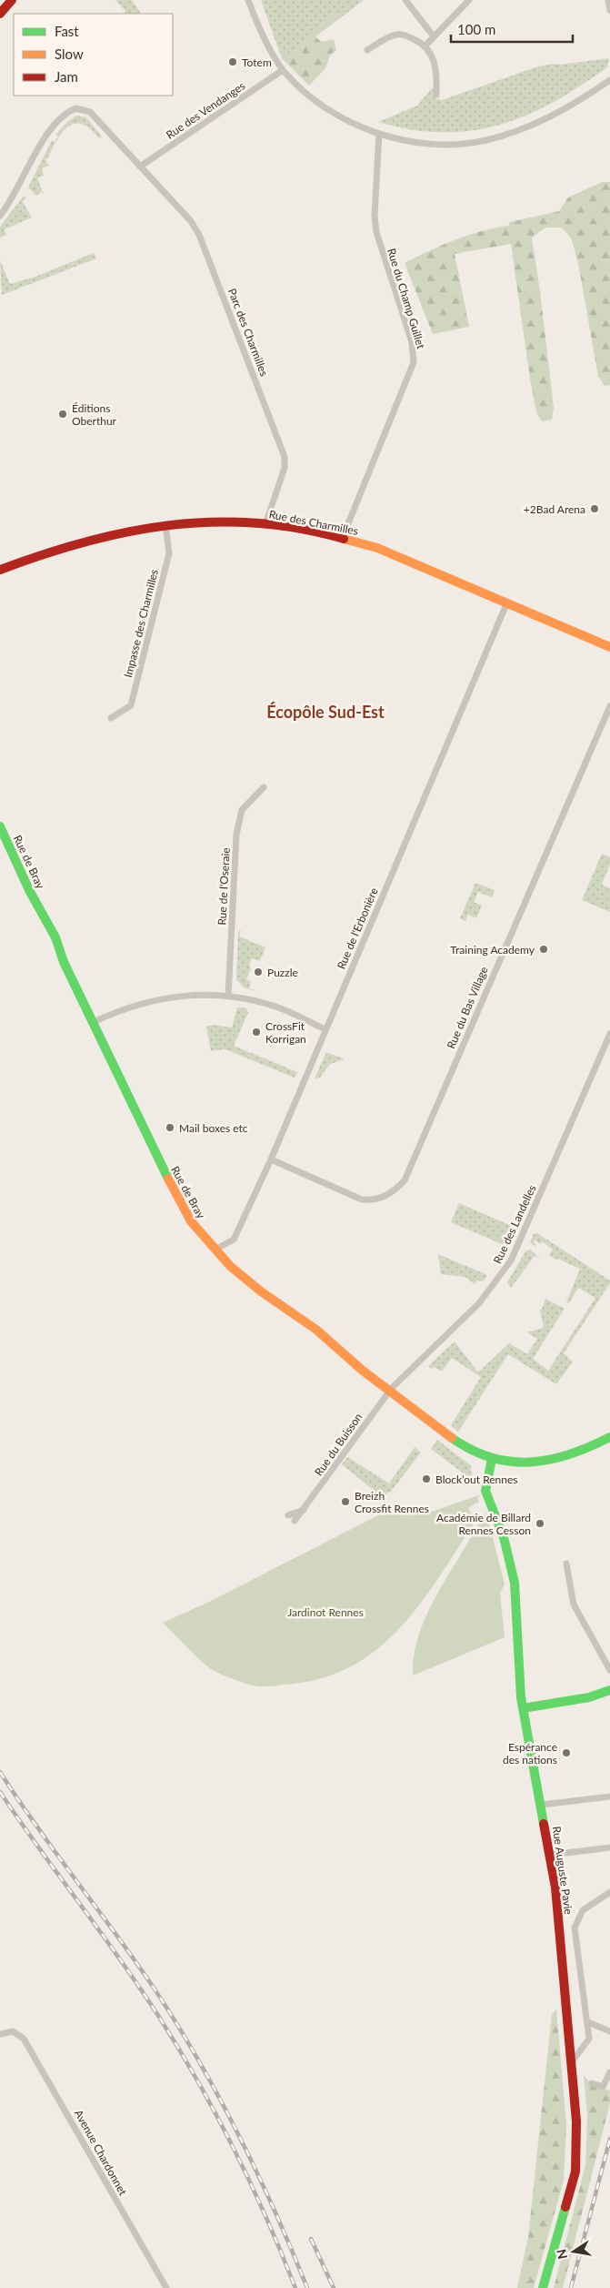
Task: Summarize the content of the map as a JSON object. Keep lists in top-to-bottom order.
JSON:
{
  "streets": {
    "street": [
      "Rue des Vendanges",
      "Rue du Champ Guillet",
      "Parc des Charmilles",
      "Rue des Charmilles",
      "Impasse des Charmilles",
      "Rue de Bray",
      "Rue de l'Oseraie",
      "Rue de l'Erbonière",
      "Rue du Bas Village",
      "Rue des Landelles",
      "Rue du Buisson",
      "Rue Auguste Pavie",
      "Avenue Chardonnet"
    ]
  },
  "crossings": [
    ["Rue des Vendanges", "Parc des Charmilles"],
    ["Rue du Champ Guillet", "Rue des Charmilles"],
    ["Parc des Charmilles", "Rue des Charmilles"],
    ["Rue des Charmilles", "Impasse des Charmilles"],
    ["Rue des Charmilles", "Rue de l'Erbonière"],
    ["Rue de Bray", "Rue de l'Erbonière"],
    ["Rue de Bray", "Rue des Landelles"],
    ["Rue de Bray", "Rue du Buisson"],
    ["Rue de Bray", "Rue Auguste Pavie"],
    ["Rue de l'Erbonière", "Rue du Bas Village"],
    ["Rue des Landelles", "Rue du Buisson"]
  ],
  "districts": ["Écopôle Sud-Est"],
  "parks": ["Jardinot Rennes"],
  "places": [
    "Totem",
    "Éditions Oberthur",
    "+2Bad Arena",
    "Training Academy",
    "Puzzle",
    "CrossFit Korrigan",
    "Mail boxes etc",
    "Block’out Rennes",
    "Breizh Crossfit Rennes",
    "Académie de Billard Rennes Cesson",
    "Espérance des nations"
  ],
  "legend": ["Fast", "Slow", "Jam"],
  "scale_bar": "100 m",
  "north": "left"
}
